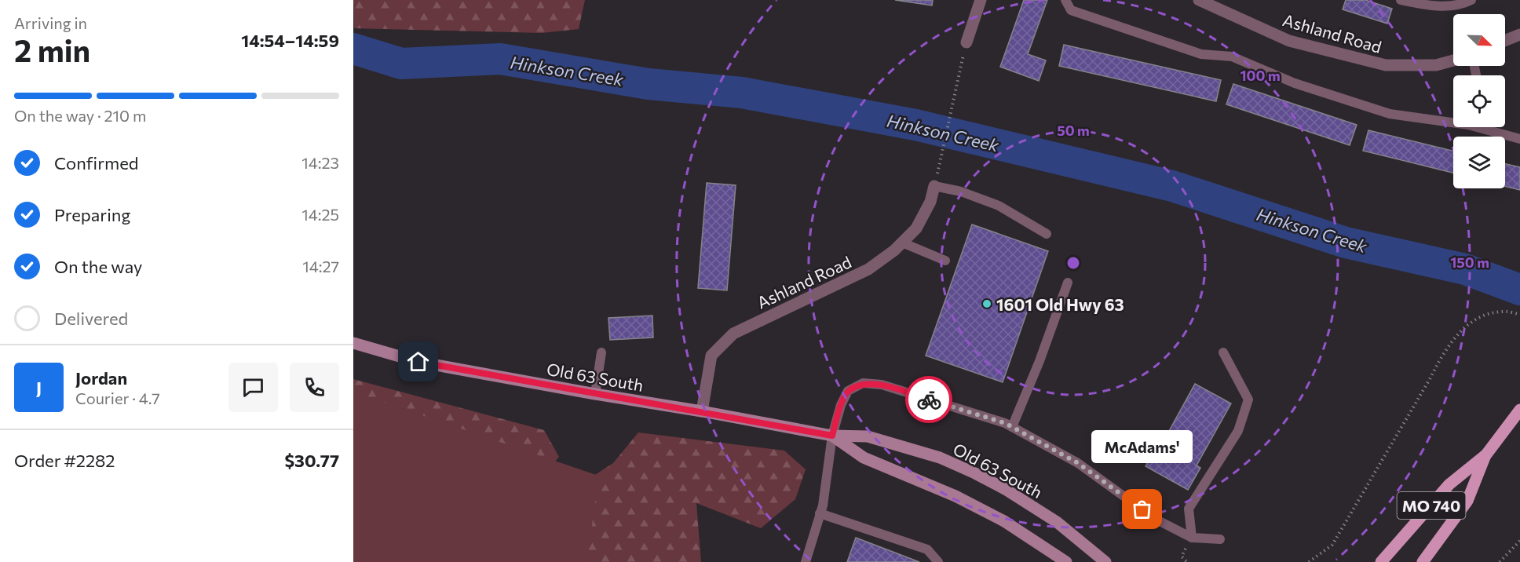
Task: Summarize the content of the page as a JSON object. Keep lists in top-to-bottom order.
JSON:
{
  "streets": {
    "main road": ["Old 63 South", "MO 740"],
    "street": ["Ashland Road"]
  },
  "crossings": [
    ["Ashland Road", "Old 63 South"]
  ],
  "water": ["Hinkson Creek"],
  "places": ["1601 Old Hwy 63", "McAdams'"],
  "north": "bottom right",
  "page": {
    "heading": ["2 min", "Arriving in", "14:54–14:59"],
    "panel": [
      "Jordan",
      "Courier · 4.7",
      "Order #2282",
      "$30.77"
    ],
    "bar": "On the way · 210 m",
    "list": [
      ["Confirmed", "14:23"],
      ["Preparing", "14:25"],
      ["On the way", "14:27"],
      "Delivered"
    ],
    "round": "J",
    "bubble": "McAdams'"
  },
  "rings": ["100 m", "50 m", "150 m"]
}
